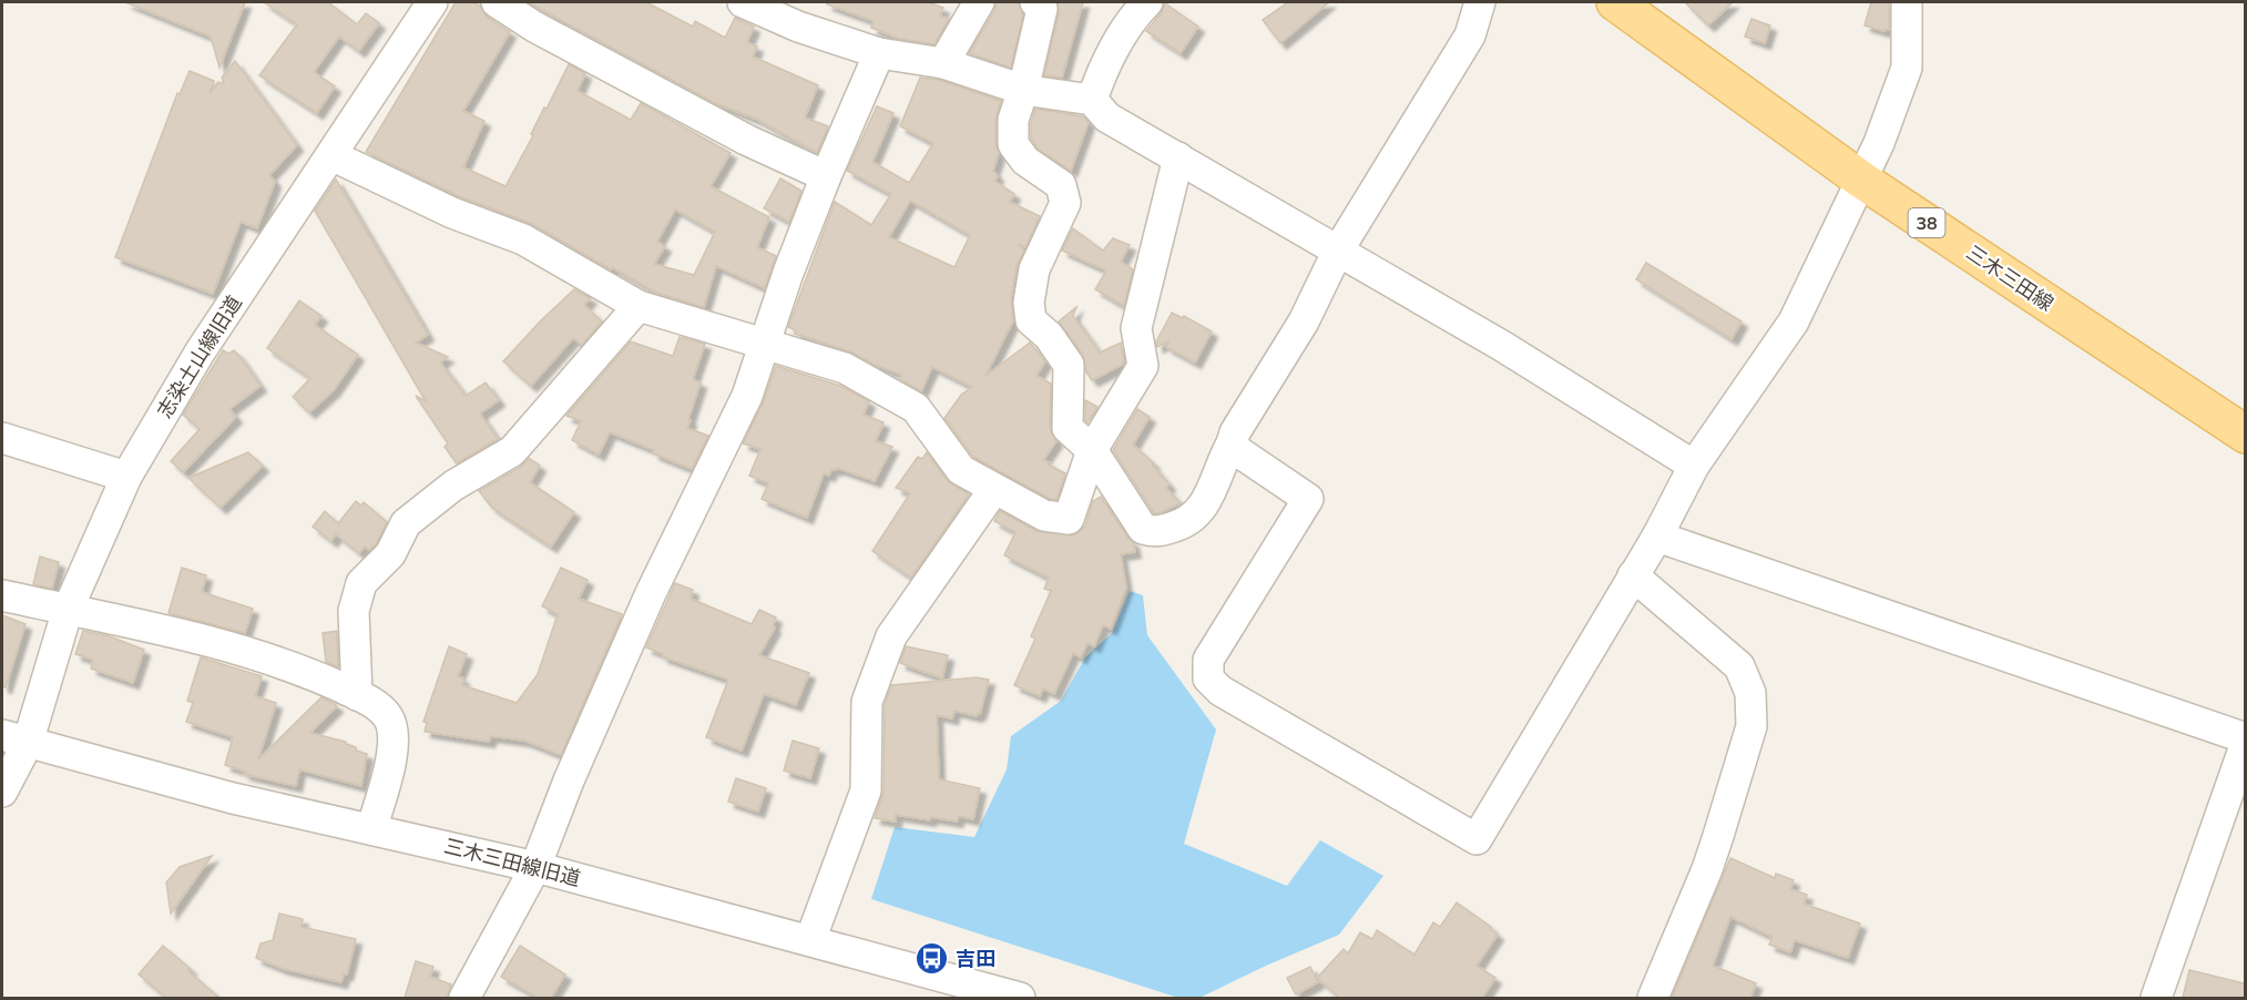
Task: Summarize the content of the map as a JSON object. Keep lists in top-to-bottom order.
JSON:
{
  "streets": {
    "main road": ["38", "三木三田線"],
    "street": ["志染土山線旧道", "三木三田線旧道"]
  },
  "crossings": [
    ["志染土山線旧道", "三木三田線旧道"]
  ],
  "places": {
    "bus stop": ["吉田"]
  }
}
